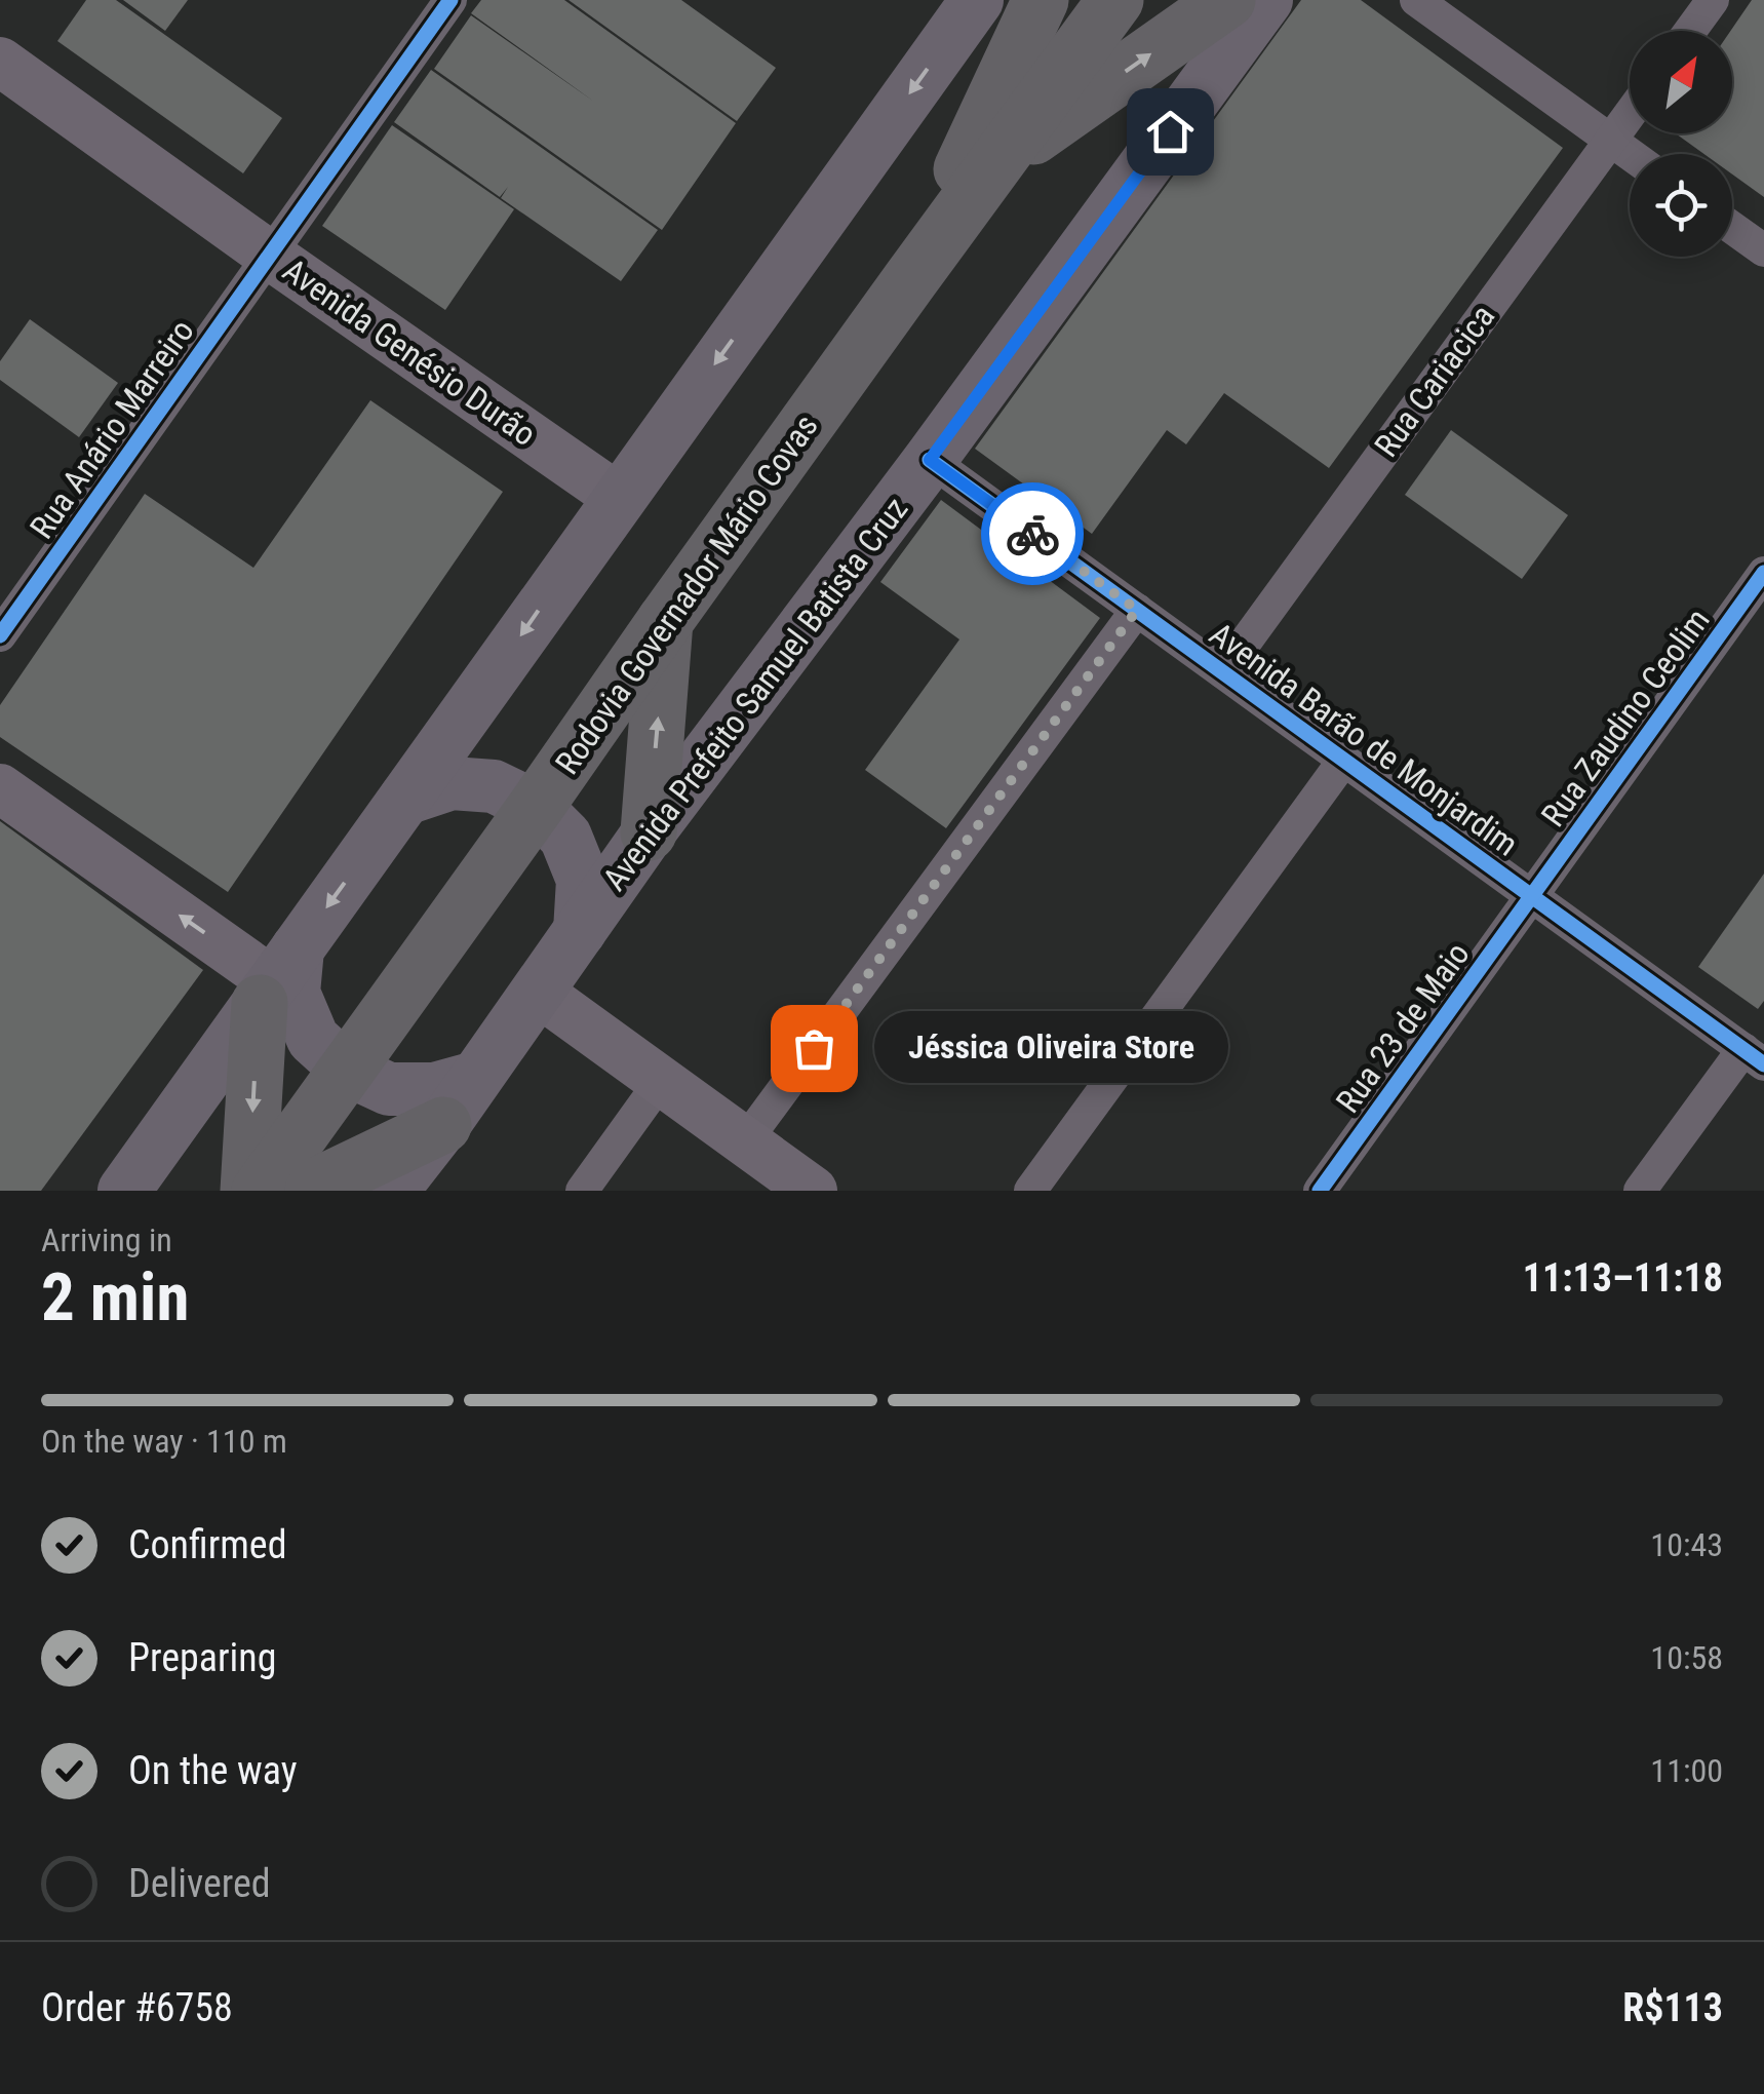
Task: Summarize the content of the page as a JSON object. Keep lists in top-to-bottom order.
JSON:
{
  "streets": {
    "highway": ["Rodovia Governador Mário Covas"],
    "main road": ["Avenida Genésio Durão", "Avenida Prefeito Samuel Batista Cruz"],
    "street": [
      "Rua Cariacica",
      "Rua Anário Marreiro",
      "Rua Zaudino Ceolim",
      "Avenida Barão de Monjardim",
      "Rua 23 de Maio"
    ]
  },
  "crossings": [
    ["Avenida Genésio Durão", "Rua Anário Marreiro"],
    ["Rua Cariacica", "Avenida Barão de Monjardim"],
    ["Avenida Prefeito Samuel Batista Cruz", "Avenida Barão de Monjardim"],
    ["Rua Zaudino Ceolim", "Avenida Barão de Monjardim"],
    ["Rua Zaudino Ceolim", "Rua 23 de Maio"],
    ["Avenida Barão de Monjardim", "Rua 23 de Maio"]
  ],
  "places": ["Jéssica Oliveira Store"],
  "north": "top right",
  "page": {
    "bubble": "Jéssica Oliveira Store",
    "heading": ["2 min", "Arriving in", "11:13–11:18"],
    "panel": ["Order #6758", "R$113"],
    "bar": "On the way · 110 m",
    "list": [
      ["Confirmed", "10:43"],
      ["Preparing", "10:58"],
      ["On the way", "11:00"],
      "Delivered"
    ]
  }
}
